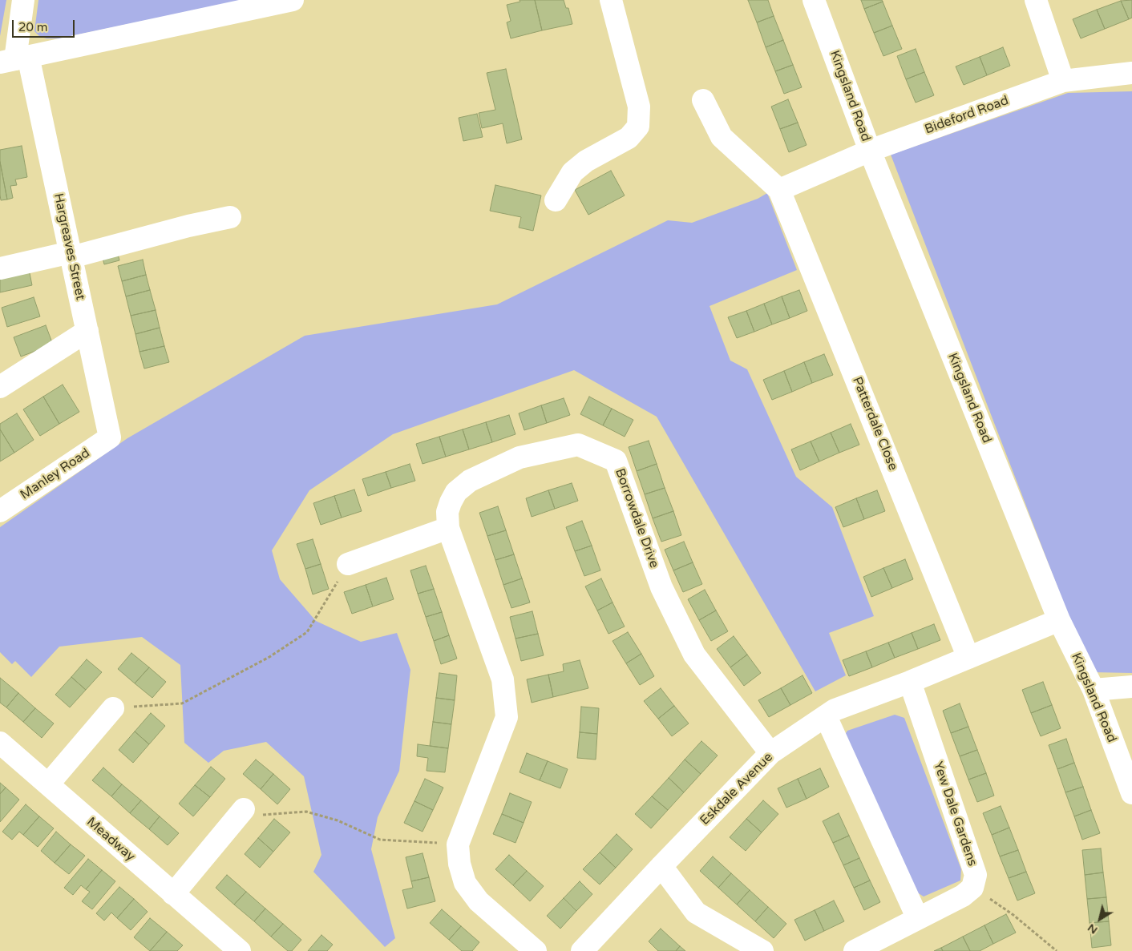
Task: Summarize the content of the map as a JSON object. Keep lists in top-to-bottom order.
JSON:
{
  "streets": {
    "street": [
      "Kingsland Road",
      "Bideford Road",
      "Hargreaves Street",
      "Patterdale Close",
      "Manley Road",
      "Borrowdale Drive",
      "Eskdale Avenue",
      "Yew Dale Gardens",
      "Meadway"
    ]
  },
  "crossings": [
    ["Kingsland Road", "Bideford Road"],
    ["Kingsland Road", "Eskdale Avenue"],
    ["Hargreaves Street", "Manley Road"],
    ["Patterdale Close", "Eskdale Avenue"],
    ["Borrowdale Drive", "Eskdale Avenue"],
    ["Eskdale Avenue", "Yew Dale Gardens"]
  ],
  "scale_bar": "20 m",
  "north": "bottom left"
}
